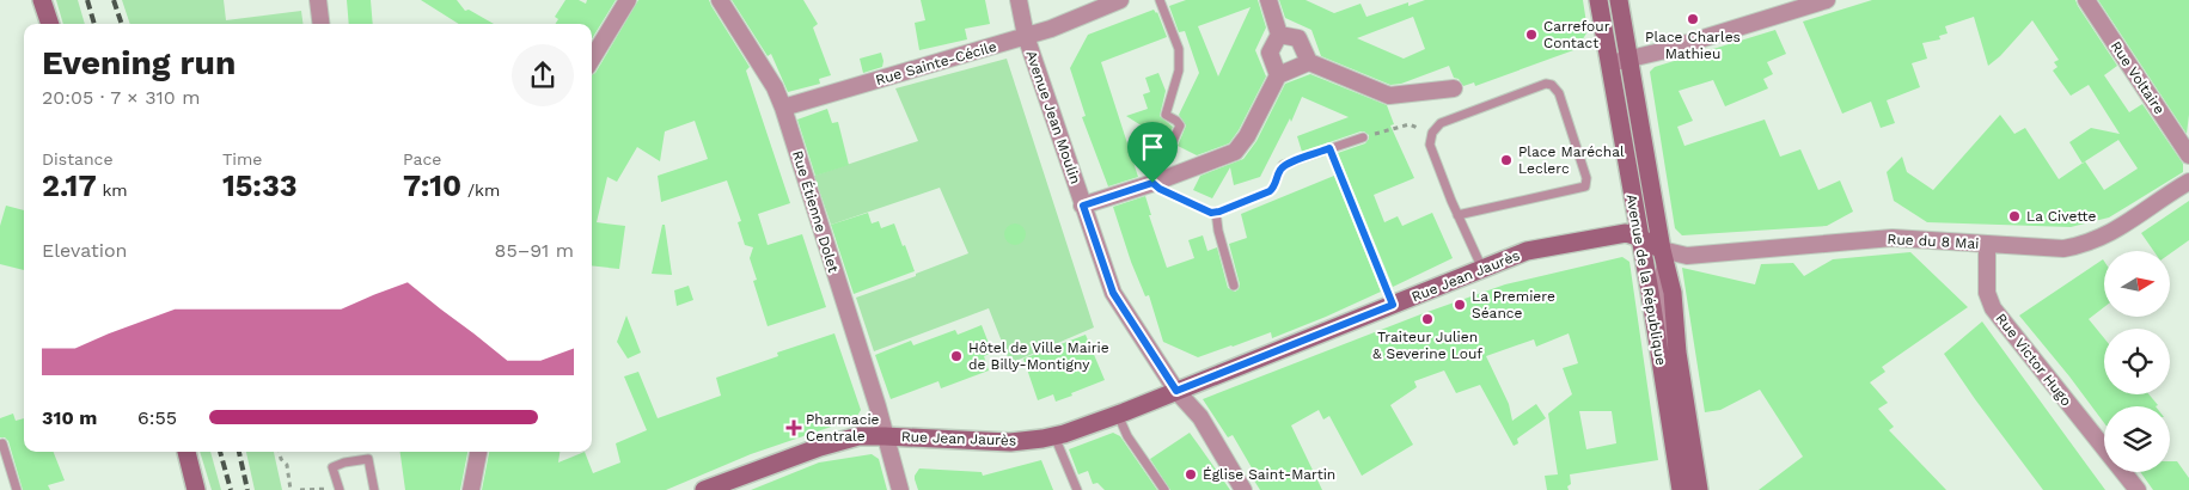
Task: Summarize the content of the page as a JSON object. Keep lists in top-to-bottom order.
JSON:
{
  "streets": {
    "street": [
      "Rue Sainte-Cécile",
      "Rue Voltaire",
      "Avenue Jean Moulin",
      "Rue Étienne Dolet",
      "Rue du 8 Mai",
      "Rue Jean Jaurès",
      "Avenue de la République",
      "Rue Victor Hugo"
    ]
  },
  "crossings": [
    ["Rue Sainte-Cécile", "Avenue Jean Moulin"],
    ["Rue Sainte-Cécile", "Rue Étienne Dolet"],
    ["Avenue Jean Moulin", "Rue Jean Jaurès"],
    ["Rue Étienne Dolet", "Rue Jean Jaurès"],
    ["Rue du 8 Mai", "Avenue de la République"],
    ["Rue du 8 Mai", "Rue Victor Hugo"],
    ["Rue Jean Jaurès", "Avenue de la République"]
  ],
  "places": {
    "other": [
      "Place Charles Mathieu",
      "Carrefour Contact",
      "Place Maréchal Leclerc",
      "La Civette",
      "La Premiere Séance",
      "Traiteur Julien & Severine Louf",
      "Hôtel de Ville Mairie de Billy-Montigny",
      "Église Saint-Martin"
    ],
    "health": ["Pharmacie Centrale"]
  },
  "north": "right",
  "page": {
    "heading": ["Evening run", "20:05 · 7 × 310 m"],
    "stats": [
      ["Distance", "2.17 km"],
      ["Time", "15:33"],
      ["Pace", "7:10 /km"]
    ],
    "chart": ["Elevation", "85–91 m"],
    "list": [
      {
        "name": "310 m",
        "note": "6:55"
      }
    ]
  }
}
